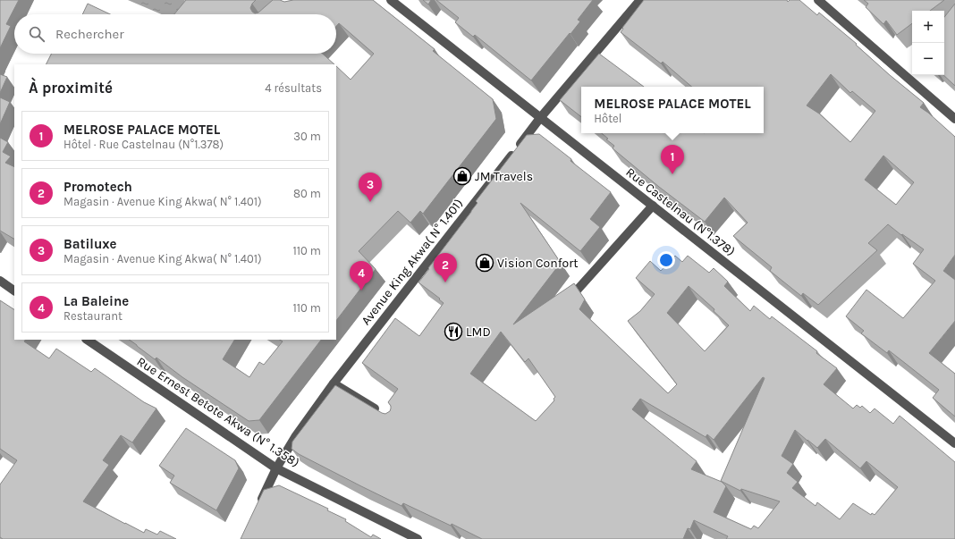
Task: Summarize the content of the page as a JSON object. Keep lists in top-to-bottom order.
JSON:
{
  "streets": {
    "street": ["Rue Castelnau (N°1.378)", "Avenue King Akwa( N° 1.401)", "Rue Ernest Betote Akwa (N° 1.358)"]
  },
  "crossings": [
    ["Rue Castelnau (N°1.378)", "Avenue King Akwa( N° 1.401)"],
    ["Avenue King Akwa( N° 1.401)", "Rue Ernest Betote Akwa (N° 1.358)"]
  ],
  "places": {
    "shop": ["JM Travels", "Vision Confort"],
    "restaurant": ["LMD"]
  },
  "page": {
    "map_buttons": ["+", "−"],
    "search": "Rechercher",
    "heading": ["À proximité", "4 résultats"],
    "popup": ["MELROSE PALACE MOTEL", "Hôtel"],
    "list": [
      {
        "mark": "1",
        "name": "MELROSE PALACE MOTEL",
        "note": "Hôtel · Rue Castelnau (N°1.378)",
        "value": "30 m"
      },
      {
        "mark": "2",
        "name": "Promotech",
        "note": "Magasin · Avenue King Akwa( N° 1.401)",
        "value": "80 m"
      },
      {
        "mark": "3",
        "name": "Batiluxe",
        "note": "Magasin · Avenue King Akwa( N° 1.401)",
        "value": "110 m"
      },
      {
        "mark": "4",
        "name": "La Baleine",
        "note": "Restaurant",
        "value": "110 m"
      }
    ],
    "pins": [
      "1",
      "3",
      "2",
      "4"
    ]
  }
}
